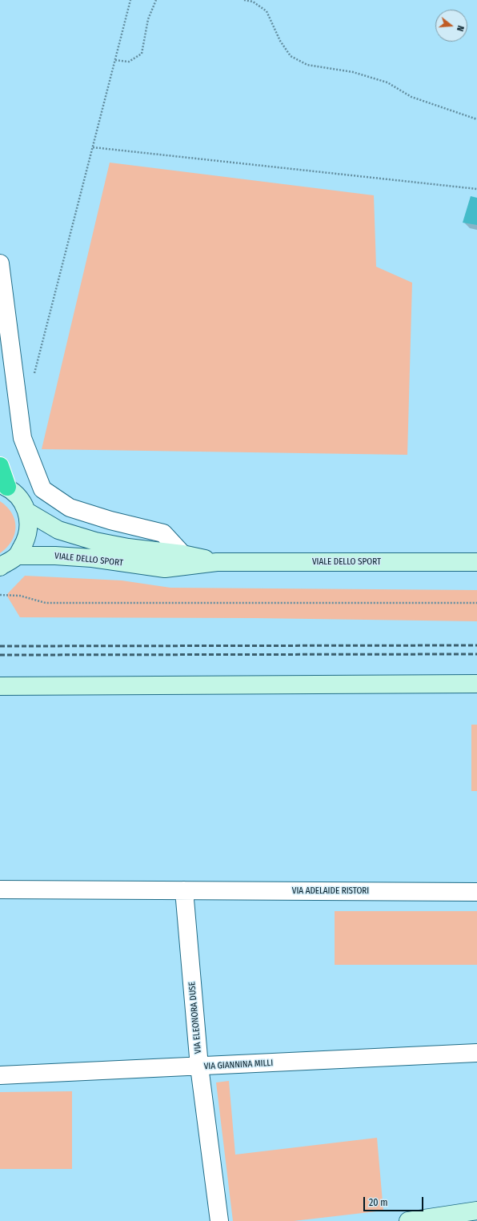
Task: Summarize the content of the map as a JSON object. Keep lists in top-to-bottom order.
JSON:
{
  "streets": {
    "street": [
      "VIALE DELLO SPORT",
      "VIA ADELAIDE RISTORI",
      "VIA ELEONORA DUSE",
      "VIA GIANNINA MILLI"
    ]
  },
  "crossings": [
    ["VIA ADELAIDE RISTORI", "VIA ELEONORA DUSE"],
    ["VIA ELEONORA DUSE", "VIA GIANNINA MILLI"]
  ],
  "scale_bar": "20 m",
  "north": "right"
}
